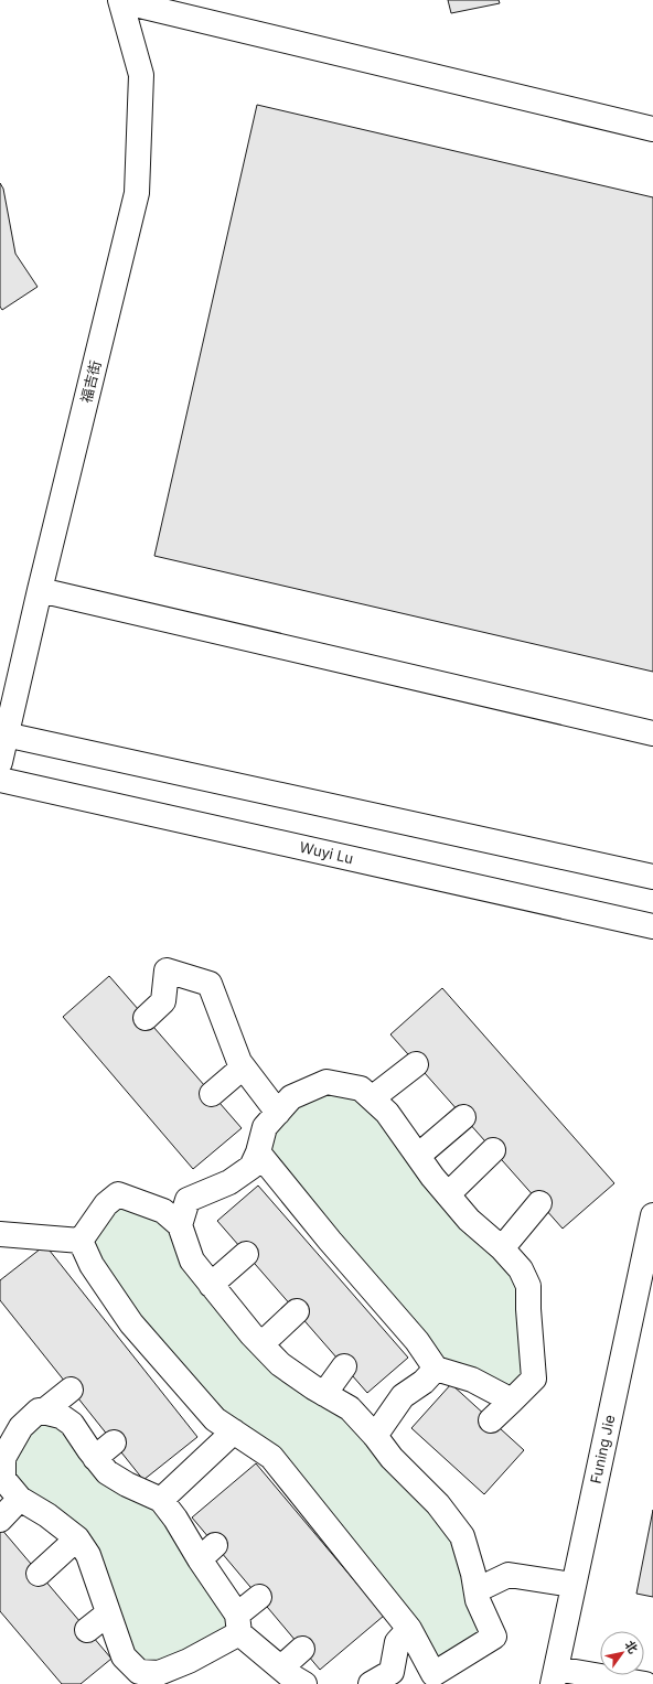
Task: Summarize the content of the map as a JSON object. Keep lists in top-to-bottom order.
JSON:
{
  "streets": {
    "street": ["福吉街", "Wuyi Lu", "Funing Jie"]
  },
  "north": "top right"
}
